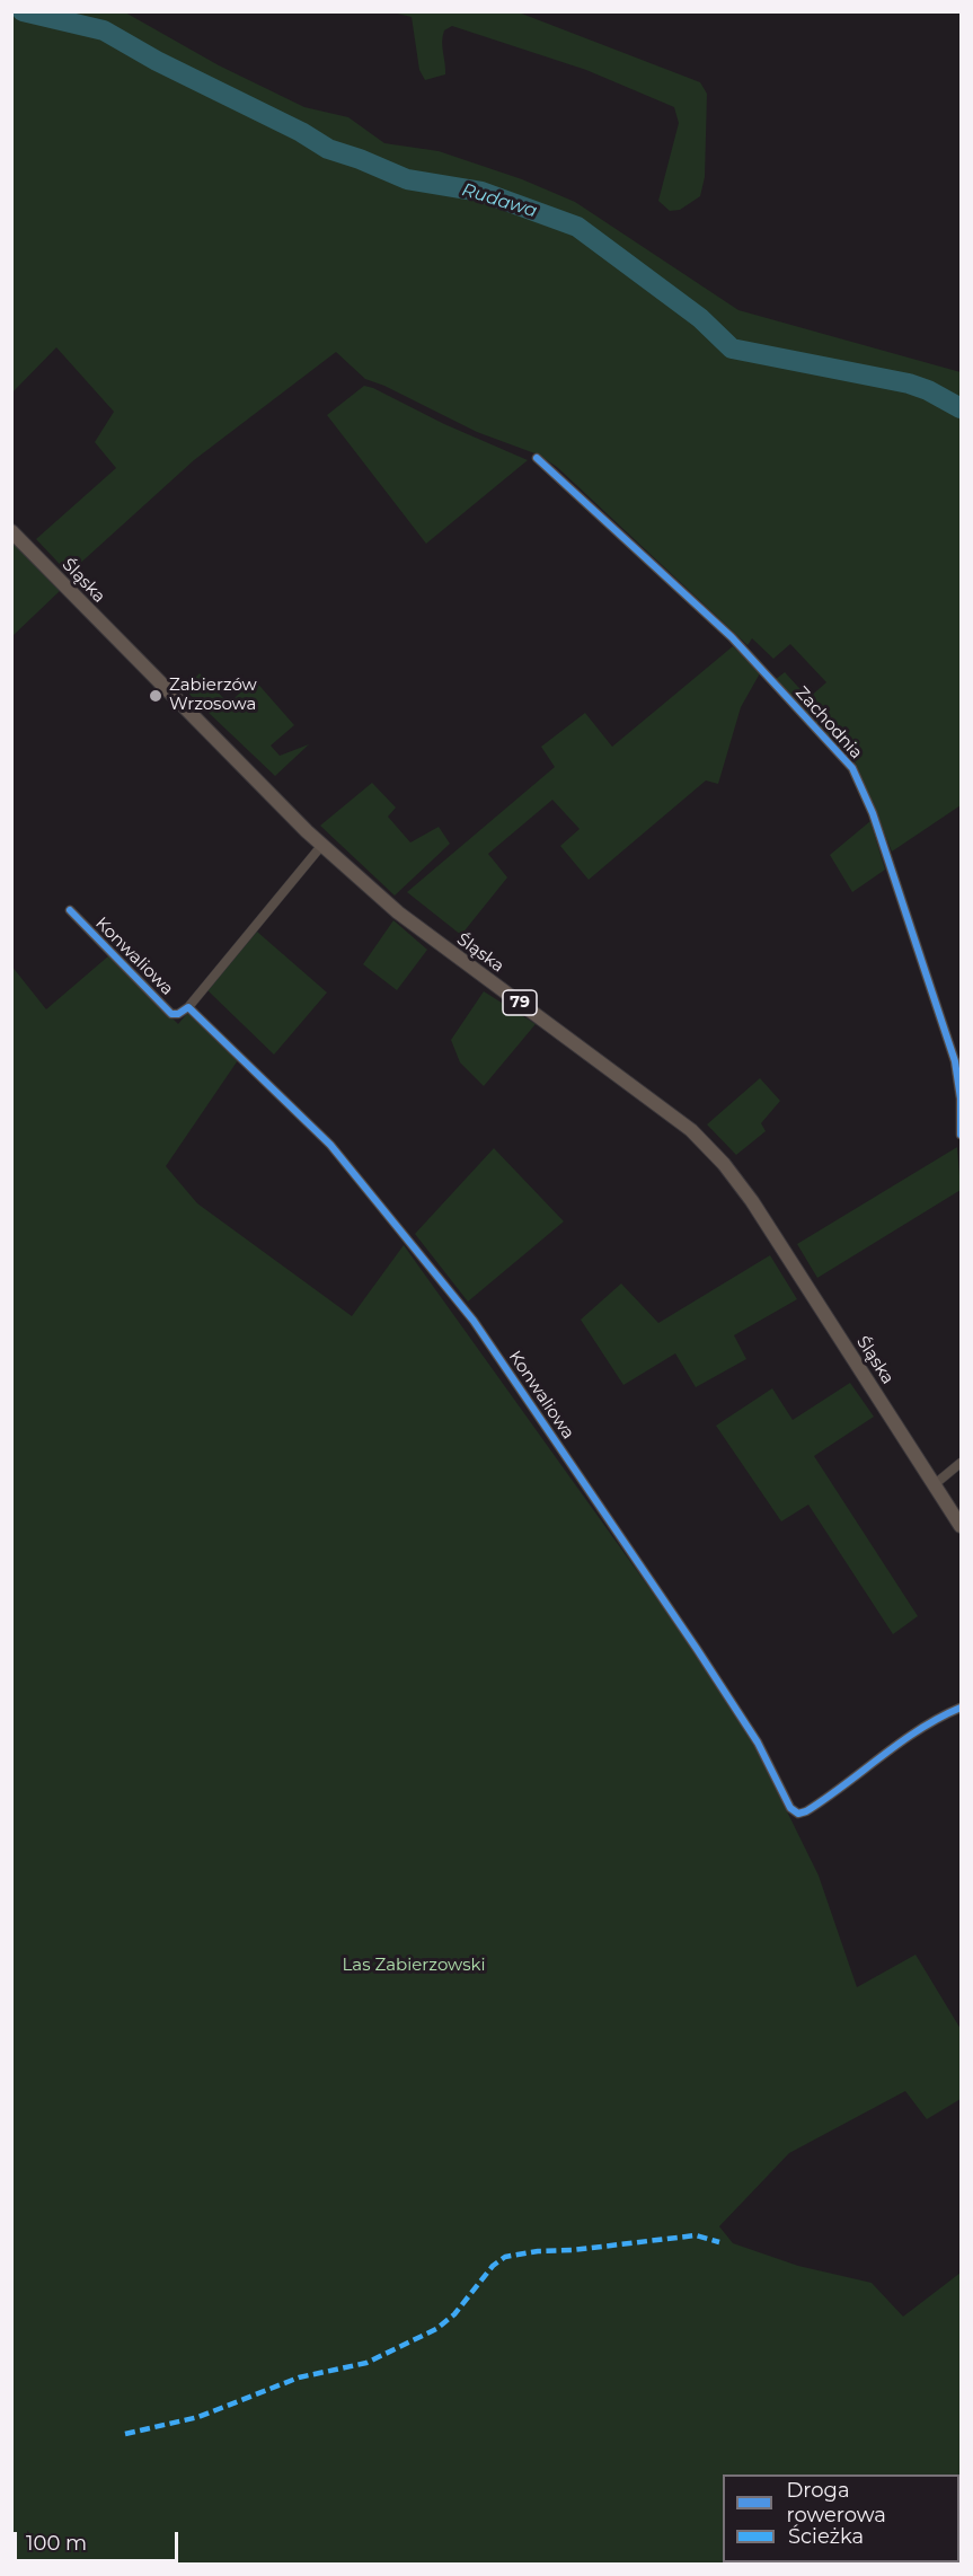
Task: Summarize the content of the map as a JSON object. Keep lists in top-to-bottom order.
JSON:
{
  "streets": {
    "main road": ["Śląska", "79"],
    "street": ["Zachodnia", "Konwaliowa"]
  },
  "crossings": [
    ["Śląska", "Konwaliowa"]
  ],
  "water": ["Rudawa"],
  "parks": ["Las Zabierzowski"],
  "places": ["Zabierzów Wrzosowa"],
  "legend": ["Droga rowerowa", "Ścieżka"],
  "scale_bar": "100 m"
}
